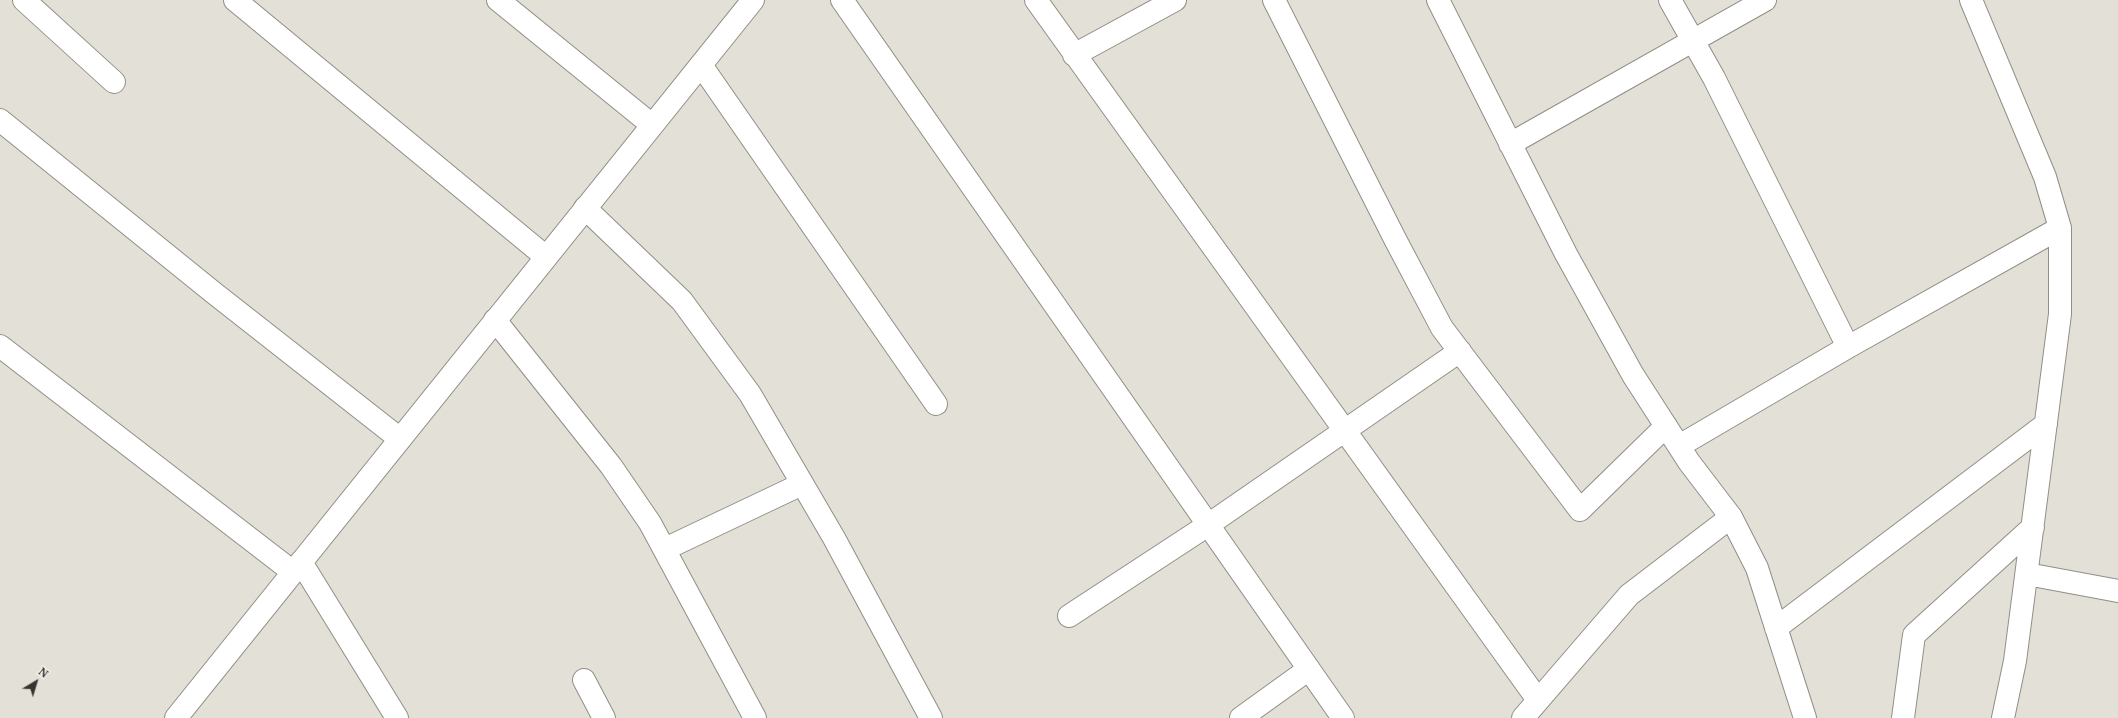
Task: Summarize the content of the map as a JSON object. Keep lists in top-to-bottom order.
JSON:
{
  "north": "top right"
}
